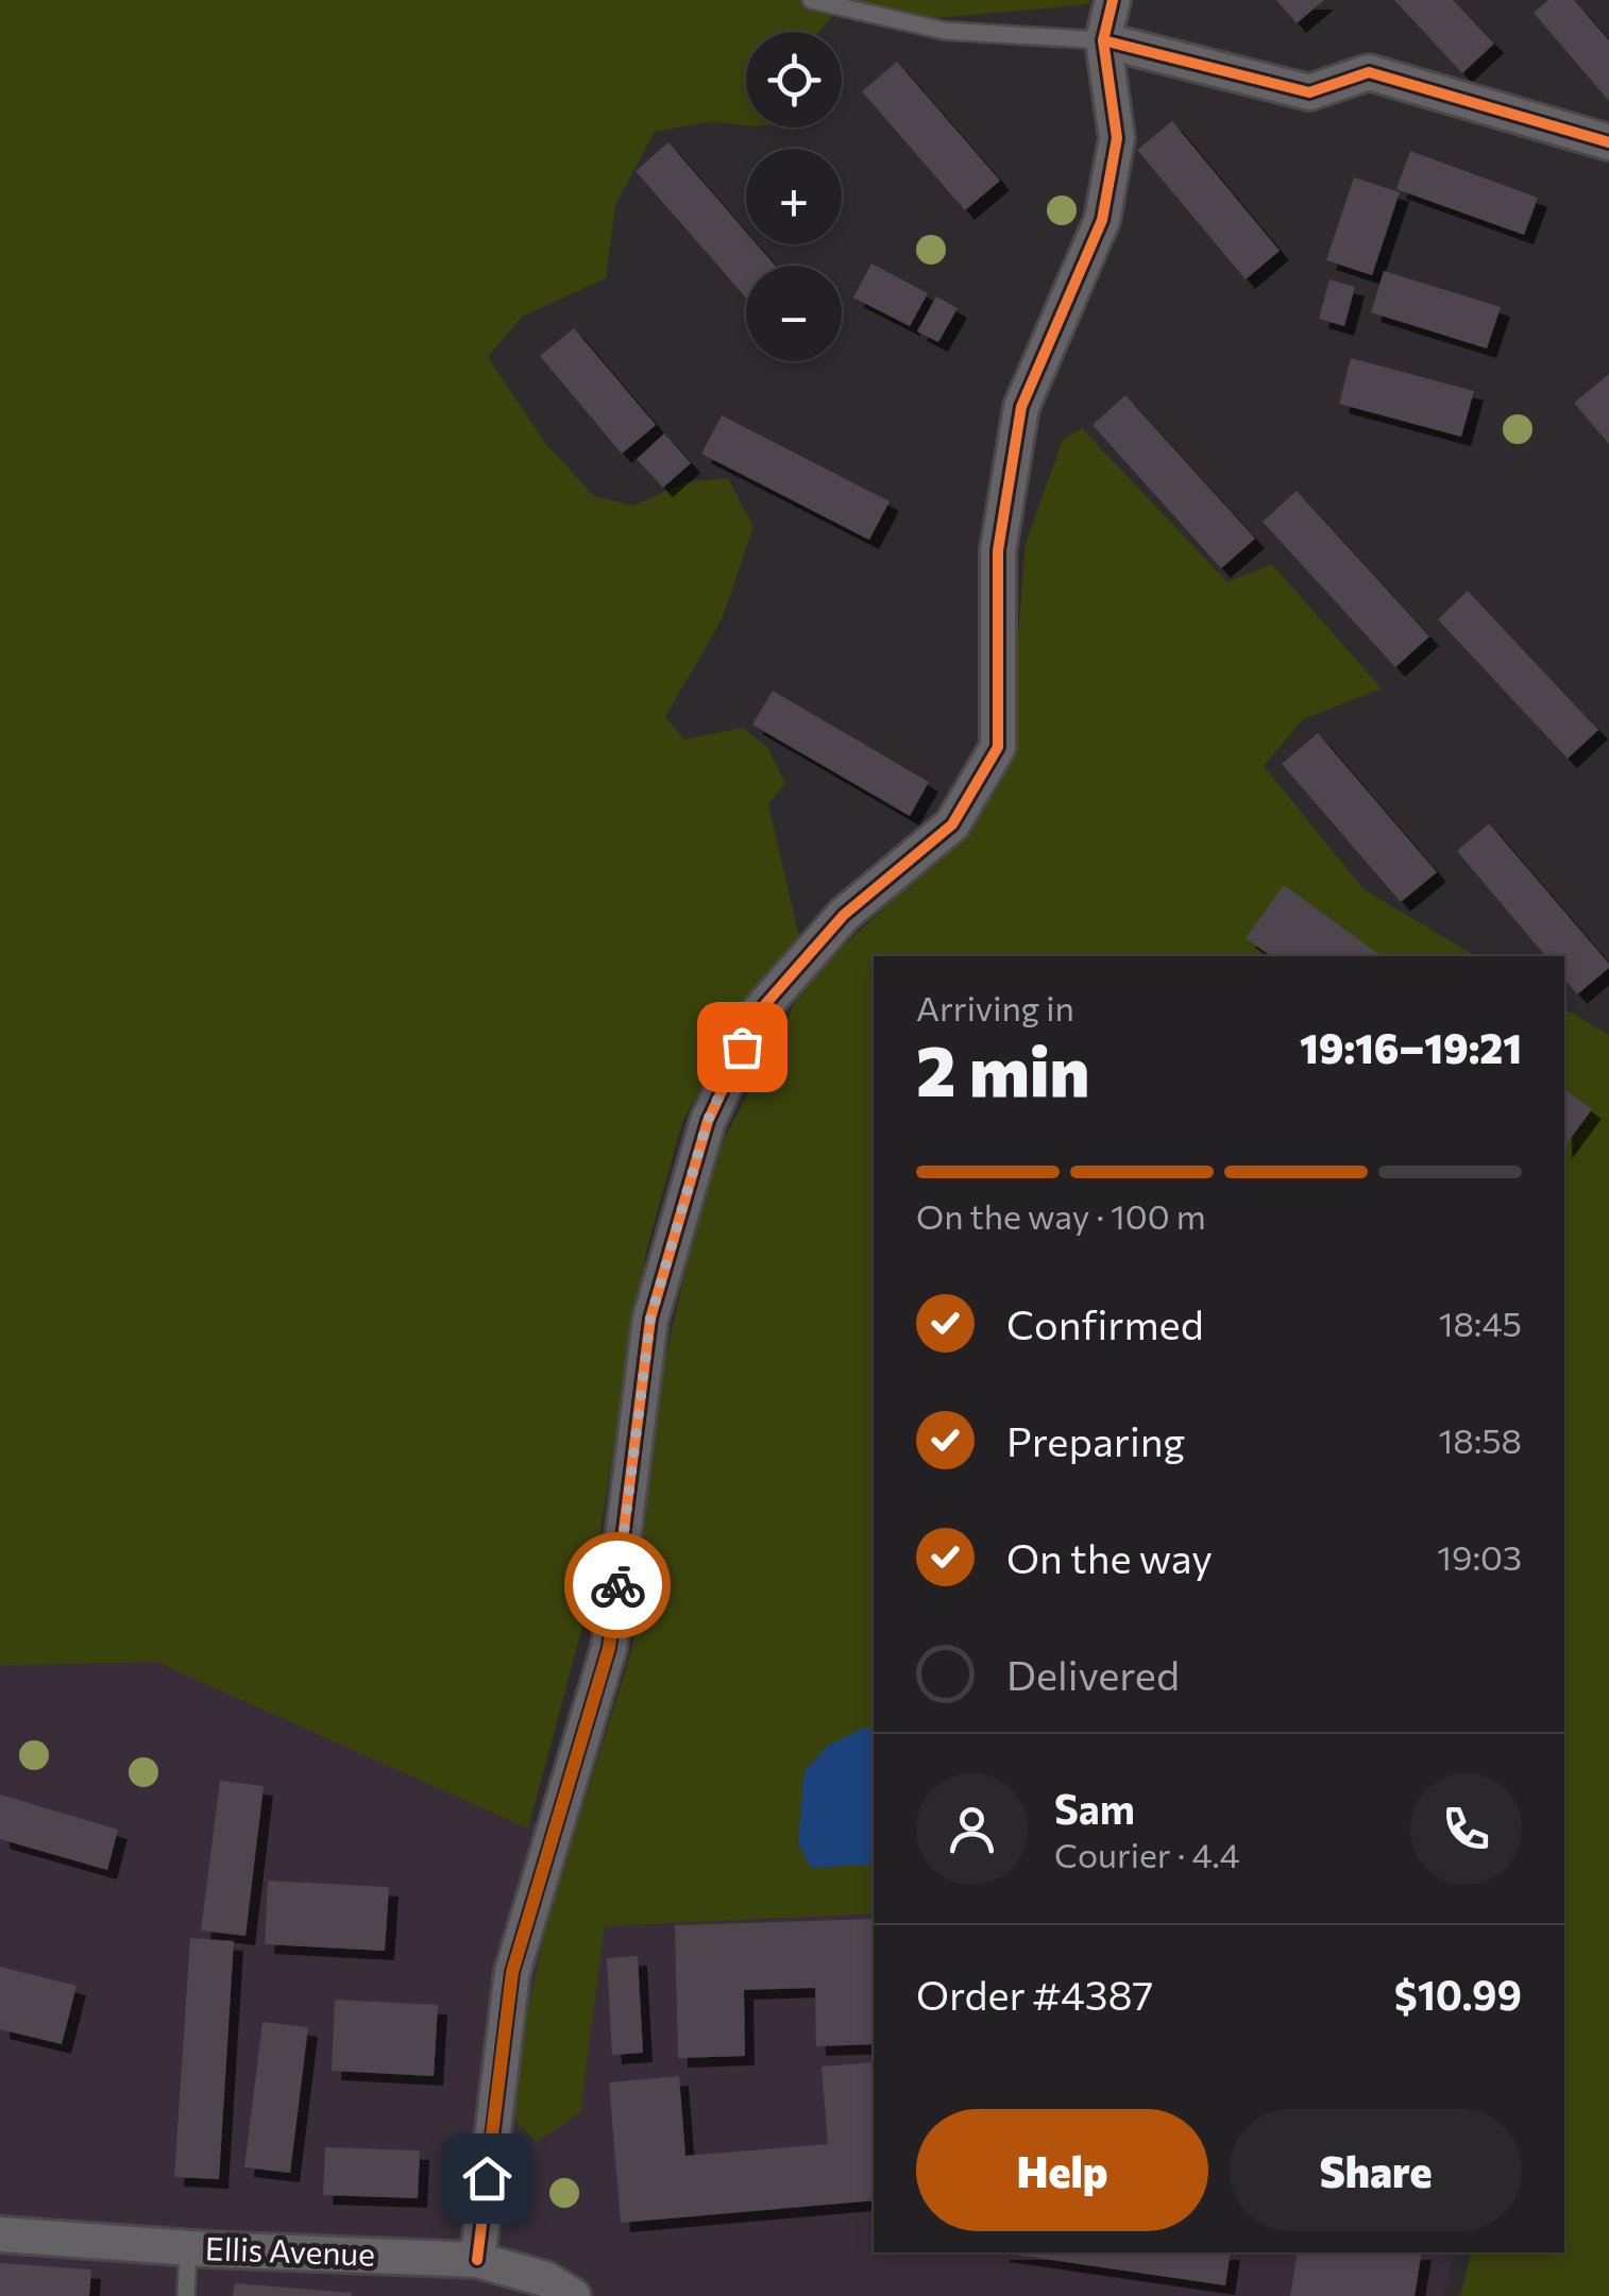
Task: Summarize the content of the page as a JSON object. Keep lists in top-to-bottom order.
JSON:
{
  "streets": {
    "street": ["Ellis Avenue"]
  },
  "page": {
    "map_buttons": ["+", "−"],
    "heading": ["2 min", "Arriving in", "19:16–19:21"],
    "panel": [
      "Sam",
      "Courier · 4.4",
      "Order #4387",
      "$10.99"
    ],
    "bar": "On the way · 100 m",
    "list": [
      ["Confirmed", "18:45"],
      ["Preparing", "18:58"],
      ["On the way", "19:03"],
      "Delivered"
    ],
    "buttons": ["Help", "Share"]
  }
}
